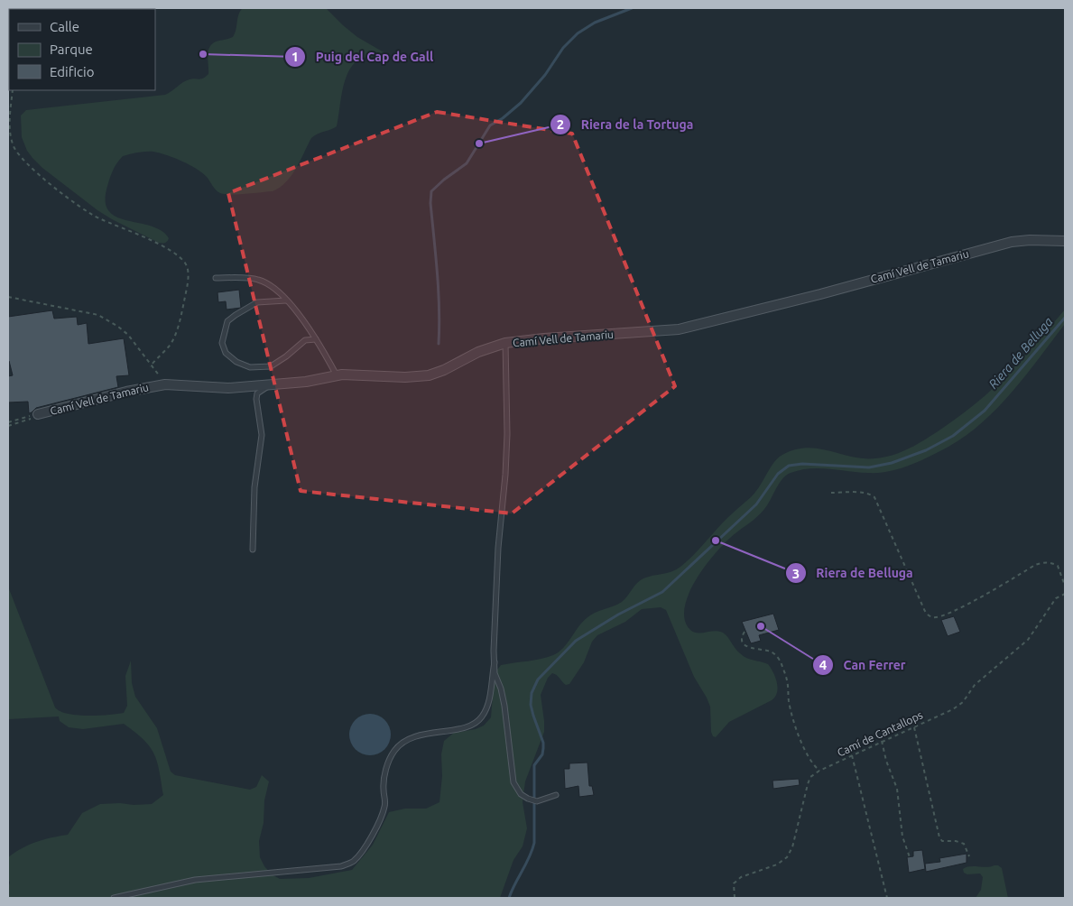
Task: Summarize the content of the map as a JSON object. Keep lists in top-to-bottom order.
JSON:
{
  "streets": {
    "street": ["Camí Vell de Tamariu"],
    "path": ["Camí de Cantallops"]
  },
  "water": ["Riera de Belluga"],
  "places": [
    "Puig del Cap de Gall",
    "Riera de la Tortuga",
    "Riera de Belluga",
    "Can Ferrer"
  ],
  "legend": ["Calle", "Parque", "Edificio"]
}
